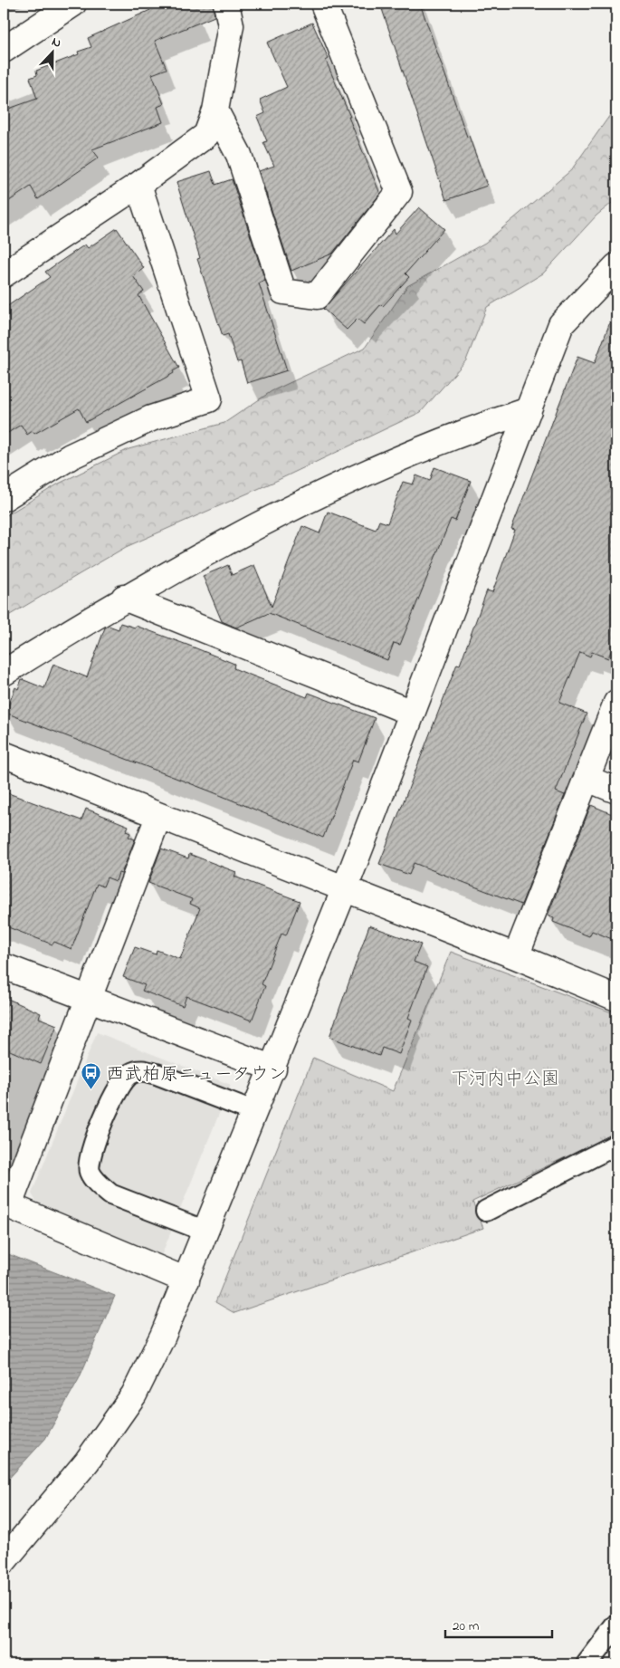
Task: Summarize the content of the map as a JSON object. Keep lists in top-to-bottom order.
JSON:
{
  "parks": ["下河内中公園"],
  "places": {
    "bus stop": ["西武柏原ニュータウン"]
  },
  "scale_bar": "20 m",
  "north": "top"
}
